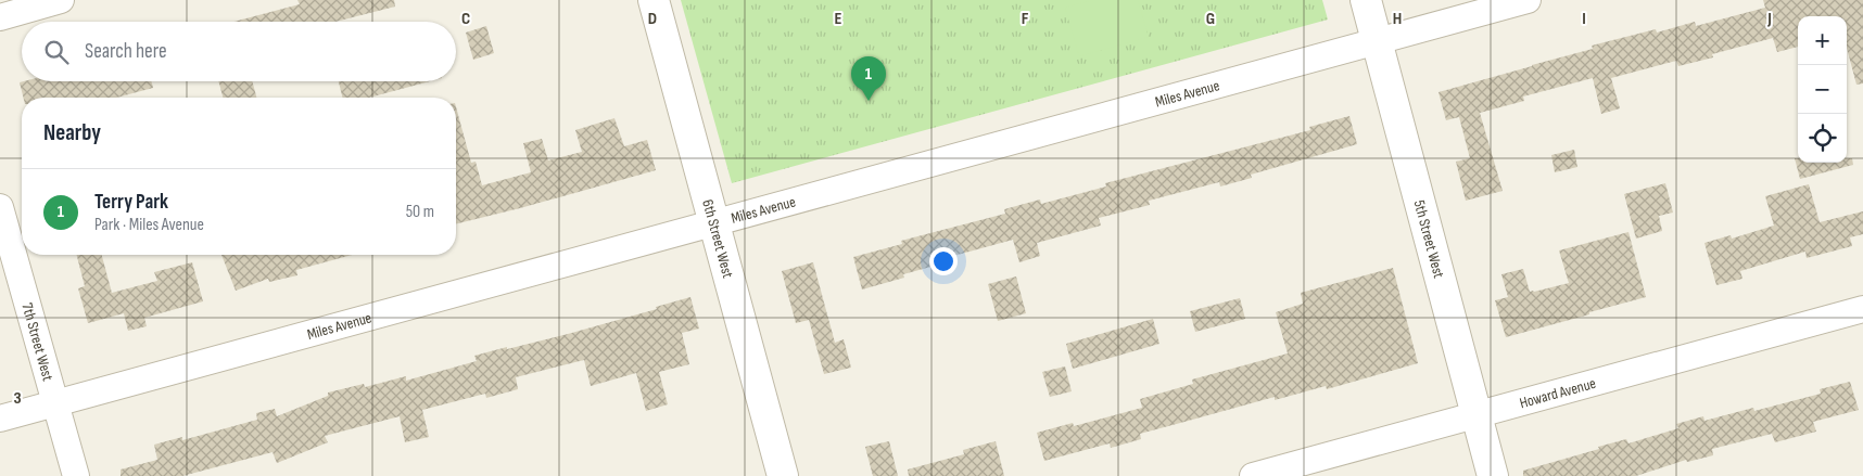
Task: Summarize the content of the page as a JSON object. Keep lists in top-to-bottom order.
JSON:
{
  "streets": {
    "street": [
      "Miles Avenue",
      "6th Street West",
      "5th Street West",
      "7th Street West",
      "Howard Avenue"
    ]
  },
  "crossings": [
    ["Miles Avenue", "6th Street West"],
    ["Miles Avenue", "5th Street West"],
    ["Miles Avenue", "7th Street West"],
    ["5th Street West", "Howard Avenue"]
  ],
  "page": {
    "map_buttons": ["+", "−"],
    "search": "Search here",
    "pins": "1",
    "heading": "Nearby",
    "list": [
      {
        "mark": "1",
        "name": "Terry Park",
        "note": "Park · Miles Avenue",
        "value": "50 m"
      }
    ]
  },
  "grid": {
    "columns": [
      "C",
      "D",
      "E",
      "F",
      "G",
      "H",
      "I",
      "J"
    ],
    "rows": ["3"]
  }
}
